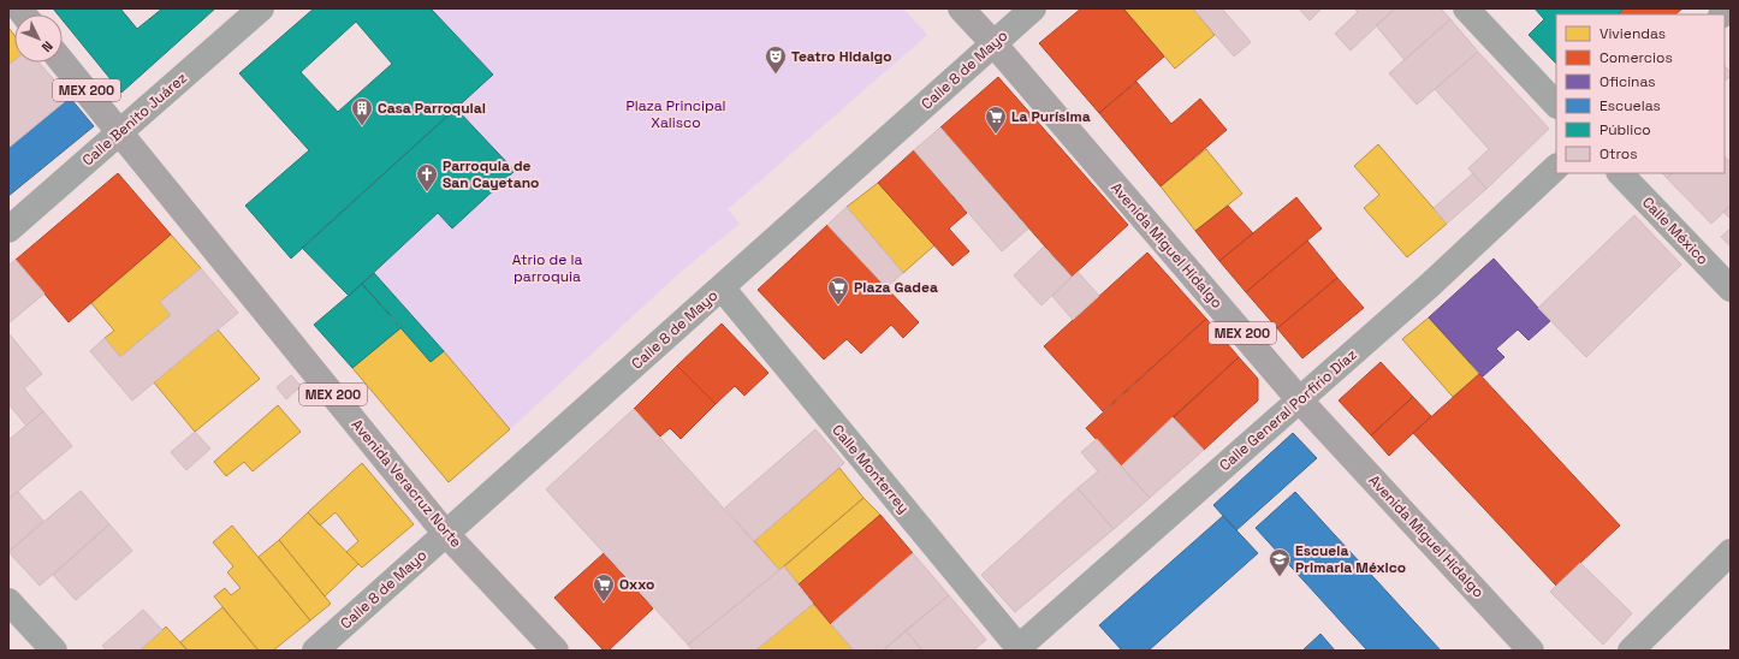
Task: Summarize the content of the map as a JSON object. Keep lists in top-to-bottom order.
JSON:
{
  "streets": {
    "highway": ["MEX 200", "Avenida Miguel Hidalgo", "Avenida Veracruz Norte"],
    "street": [
      "Calle 8 de Mayo",
      "Calle Benito Juárez",
      "Calle México",
      "Calle General Porfirio Díaz",
      "Calle Monterrey"
    ]
  },
  "crossings": [
    ["Calle 8 de Mayo", "Avenida Miguel Hidalgo"],
    ["Calle 8 de Mayo", "Calle Monterrey"],
    ["Calle 8 de Mayo", "Avenida Veracruz Norte"],
    ["MEX 200", "Calle Benito Juárez"],
    ["MEX 200", "Avenida Veracruz Norte"],
    ["Calle Benito Juárez", "Avenida Veracruz Norte"],
    ["Avenida Miguel Hidalgo", "Calle General Porfirio Díaz"],
    ["Calle General Porfirio Díaz", "Calle Monterrey"]
  ],
  "parks": ["Plaza Principal Xalisco", "Atrio de la parroquia"],
  "places": {
    "theatre": ["Teatro Hidalgo"],
    "building": ["Casa Parroquial"],
    "supermarket": ["La Purísima", "Plaza Gadea", "Oxxo"],
    "church": ["Parroquia de San Cayetano"],
    "school or university": ["Escuela Primaria México"]
  },
  "legend": [
    "Viviendas",
    "Comercios",
    "Oficinas",
    "Escuelas",
    "Público",
    "Otros"
  ],
  "north": "bottom right"
}
